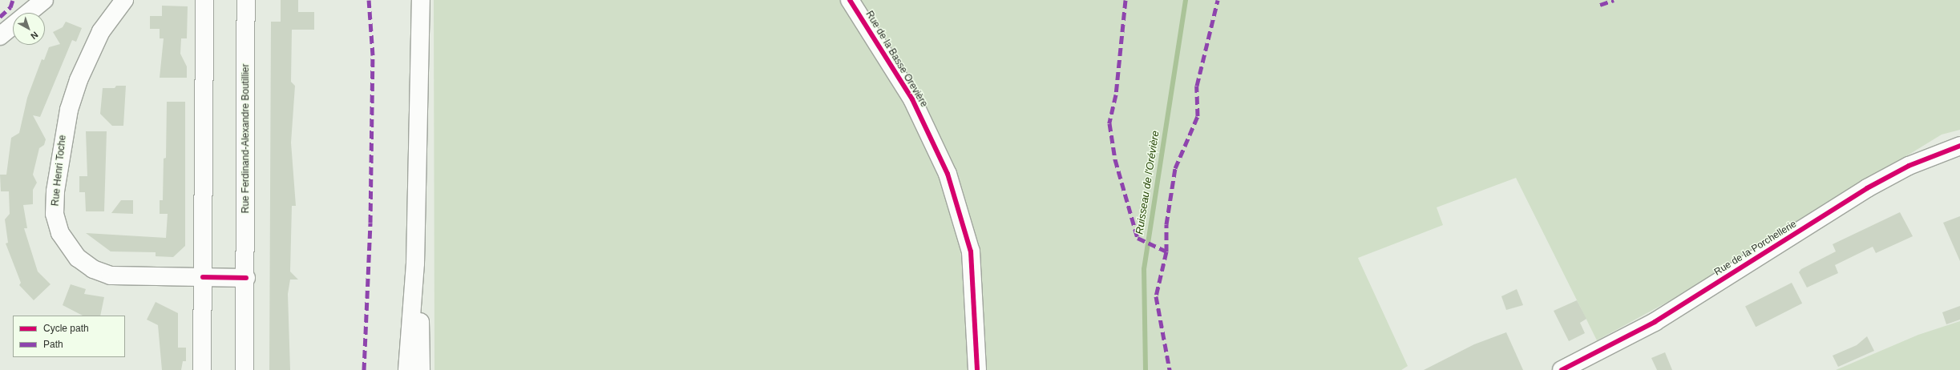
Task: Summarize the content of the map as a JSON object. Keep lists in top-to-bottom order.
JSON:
{
  "streets": {
    "street": [
      "Rue de la Basse Orevière",
      "Rue Ferdinand-Alexandre Boutillier",
      "Rue Henri Toche",
      "Rue de la Porchellerie"
    ]
  },
  "water": ["Ruisseau de l'Orévière"],
  "legend": ["Cycle path", "Path"],
  "north": "bottom right"
}
